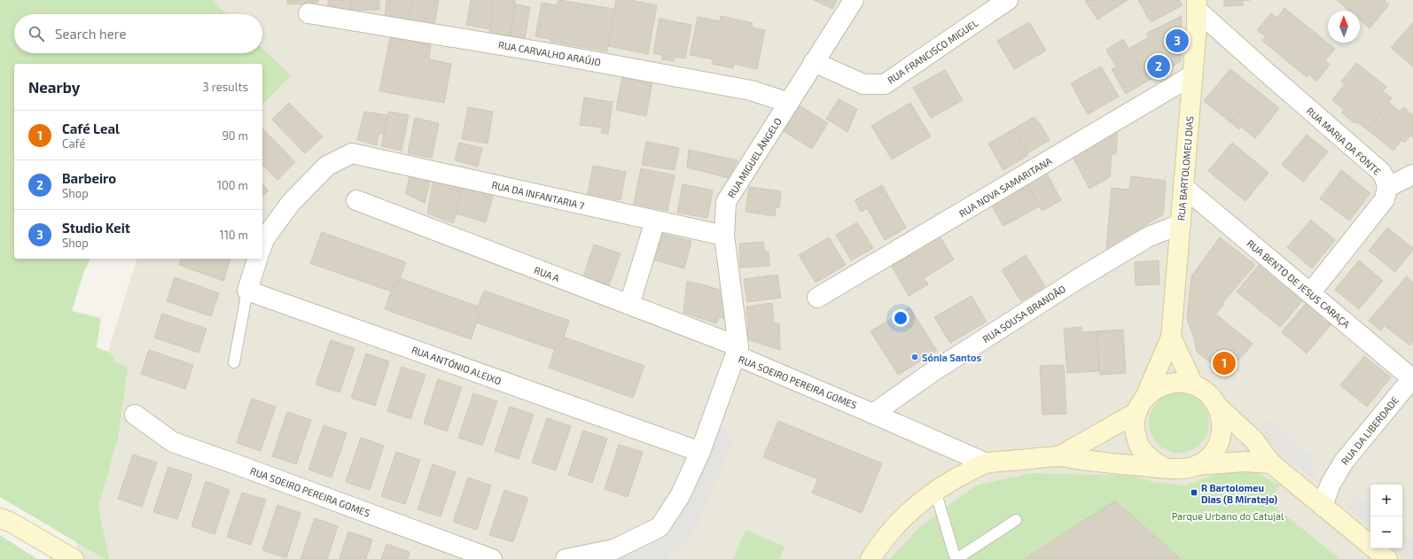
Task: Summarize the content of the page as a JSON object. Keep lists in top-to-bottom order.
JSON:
{
  "streets": {
    "street": [
      "RUA FRANCISCO MIGUEL",
      "RUA CARVALHO ARAÚJO",
      "RUA MARIA DA FONTE",
      "RUA MIGUEL ÂNGELO",
      "RUA BARTOLOMEU DIAS",
      "RUA NOVA SAMARITANA",
      "RUA DA INFANTARIA 7",
      "RUA A",
      "RUA BENTO DE JESUS CARAÇA",
      "RUA SOUSA BRANDÃO",
      "RUA ANTÓNIO ALEIXO",
      "RUA SOEIRO PEREIRA GOMES",
      "RUA DA LIBERDADE"
    ]
  },
  "crossings": [
    ["RUA FRANCISCO MIGUEL", "RUA MIGUEL ÂNGELO"],
    ["RUA CARVALHO ARAÚJO", "RUA MIGUEL ÂNGELO"],
    ["RUA MARIA DA FONTE", "RUA BARTOLOMEU DIAS"],
    ["RUA MIGUEL ÂNGELO", "RUA DA INFANTARIA 7"],
    ["RUA MIGUEL ÂNGELO", "RUA A"],
    ["RUA MIGUEL ÂNGELO", "RUA SOEIRO PEREIRA GOMES"],
    ["RUA BARTOLOMEU DIAS", "RUA NOVA SAMARITANA"],
    ["RUA BARTOLOMEU DIAS", "RUA BENTO DE JESUS CARAÇA"],
    ["RUA BARTOLOMEU DIAS", "RUA SOUSA BRANDÃO"],
    ["RUA A", "RUA SOEIRO PEREIRA GOMES"],
    ["RUA BENTO DE JESUS CARAÇA", "RUA DA LIBERDADE"],
    ["RUA SOUSA BRANDÃO", "RUA SOEIRO PEREIRA GOMES"],
    ["RUA ANTÓNIO ALEIXO", "RUA SOEIRO PEREIRA GOMES"]
  ],
  "parks": ["Parque Urbano do Catujal"],
  "places": {
    "other": ["Sónia Santos"],
    "transit": ["R Bartolomeu Dias (B Miratejo)"]
  },
  "north": "top",
  "page": {
    "search": "Search here",
    "pins": ["3", "2", "1"],
    "heading": ["Nearby", "3 results"],
    "list": [
      {
        "mark": "1",
        "name": "Café Leal",
        "note": "Café",
        "value": "90 m"
      },
      {
        "mark": "2",
        "name": "Barbeiro",
        "note": "Shop",
        "value": "100 m"
      },
      {
        "mark": "3",
        "name": "Studio Keit",
        "note": "Shop",
        "value": "110 m"
      }
    ],
    "map_buttons": ["+", "−"]
  }
}
